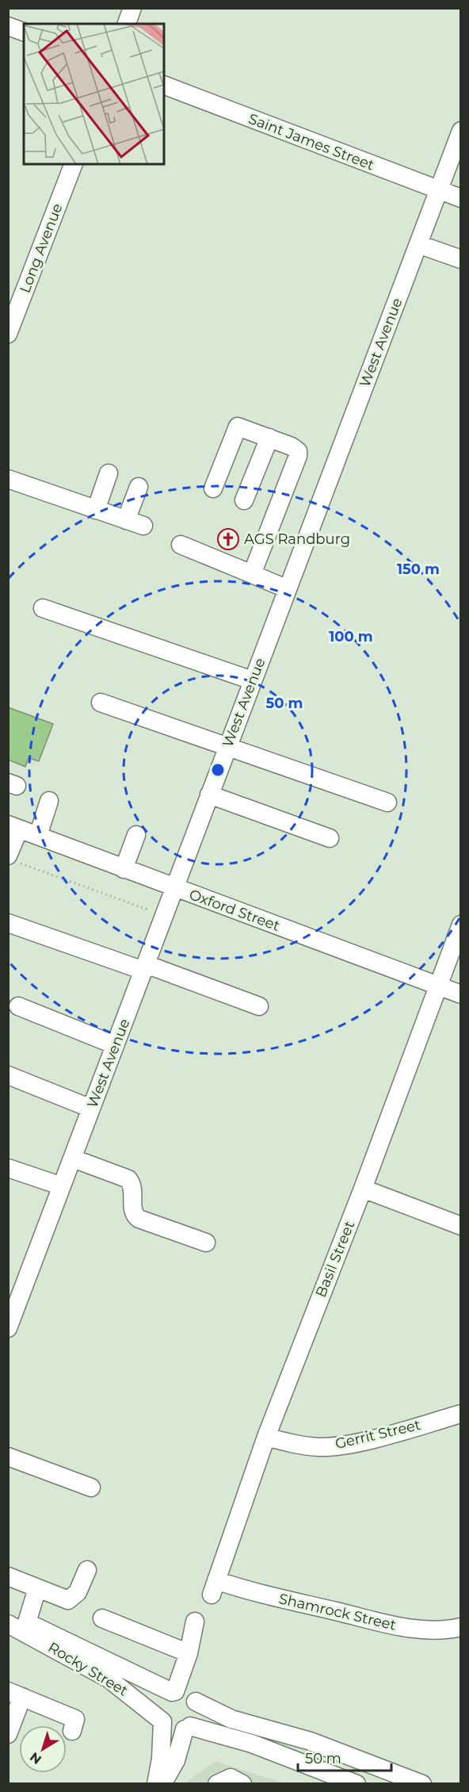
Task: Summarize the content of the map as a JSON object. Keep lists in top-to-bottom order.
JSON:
{
  "streets": {
    "street": [
      "Saint James Street",
      "Long Avenue",
      "West Avenue",
      "Oxford Street",
      "Basil Street",
      "Gerrit Street",
      "Shamrock Street",
      "Rocky Street"
    ]
  },
  "crossings": [
    ["Saint James Street", "West Avenue"],
    ["West Avenue", "Oxford Street"],
    ["Oxford Street", "Basil Street"],
    ["Basil Street", "Gerrit Street"],
    ["Basil Street", "Shamrock Street"]
  ],
  "places": {
    "church": ["AGS Randburg"]
  },
  "scale_bar": "50 m",
  "north": "bottom left",
  "rings": ["150 m", "100 m", "50 m"]
}
